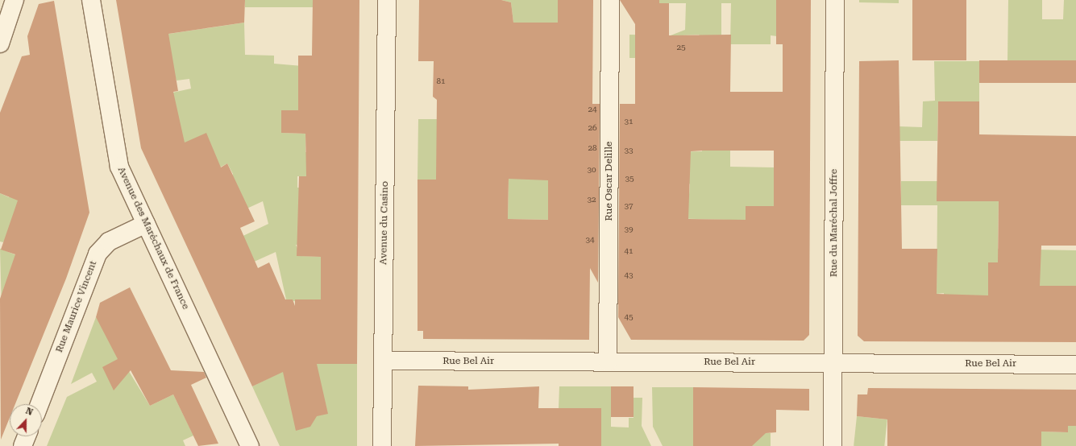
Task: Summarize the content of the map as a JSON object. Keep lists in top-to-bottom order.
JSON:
{
  "streets": {
    "street": [
      "Rue Oscar Delille",
      "Avenue du Casino",
      "Rue du Maréchal Joffre",
      "Avenue des Maréchaux de France",
      "Rue Maurice Vincent",
      "Rue Bel Air"
    ]
  },
  "crossings": [
    ["Rue Oscar Delille", "Rue Bel Air"],
    ["Avenue du Casino", "Rue Bel Air"],
    ["Rue du Maréchal Joffre", "Rue Bel Air"],
    ["Avenue des Maréchaux de France", "Rue Maurice Vincent"]
  ],
  "house_numbers": [
    "25",
    "81",
    "24",
    "31",
    "26",
    "28",
    "33",
    "30",
    "35",
    "32",
    "37",
    "39",
    "34",
    "41",
    "43",
    "45"
  ],
  "north": "top"
}
